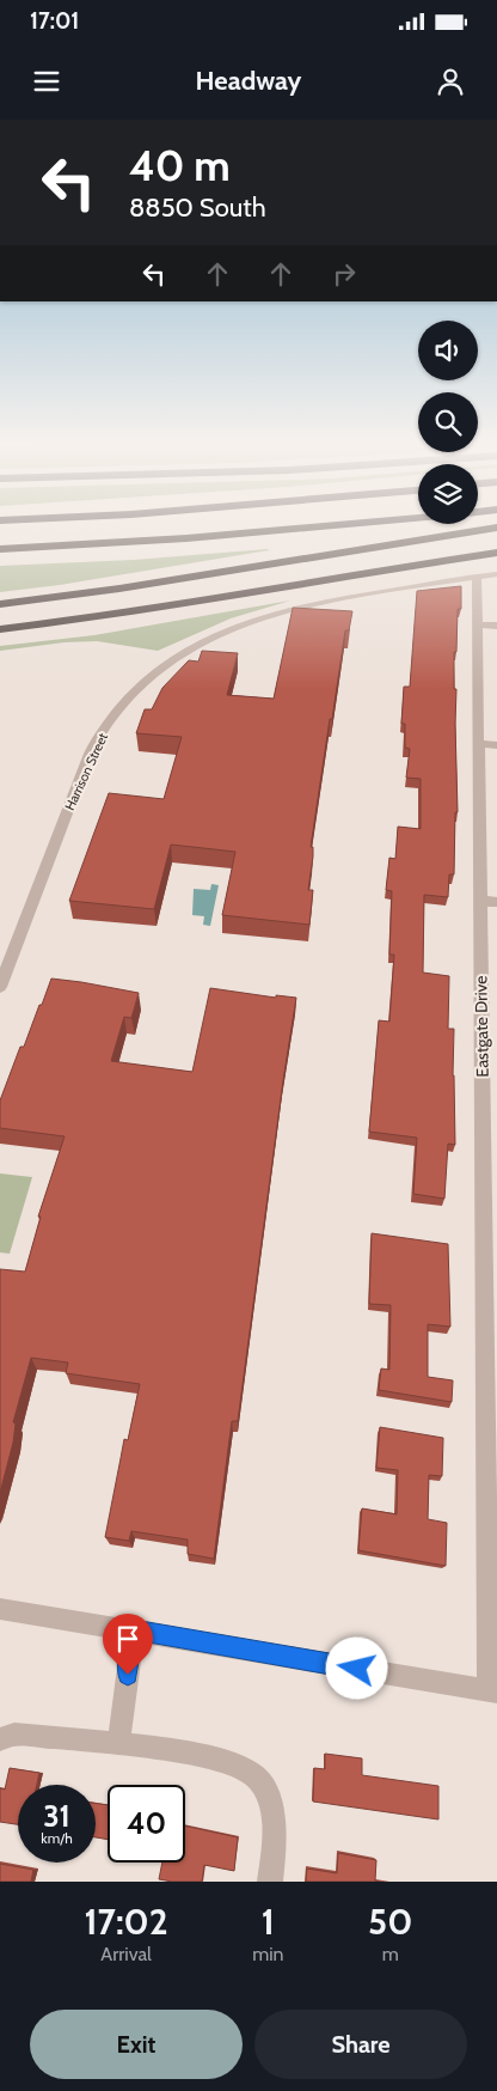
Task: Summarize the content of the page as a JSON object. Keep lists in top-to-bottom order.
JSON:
{
  "streets": {
    "street": ["Harrison Street", "Eastgate Drive"]
  },
  "crossings": [
    ["Harrison Street", "Eastgate Drive"]
  ],
  "page": {
    "status": "17:01",
    "header": "Headway",
    "turn": ["40 m", "8850 South"],
    "speed": "31 km/h",
    "limit": "40",
    "eta": [
      "17:02",
      "Arrival",
      "1",
      "min",
      "50",
      "m"
    ],
    "buttons": ["Exit", "Share"]
  }
}
